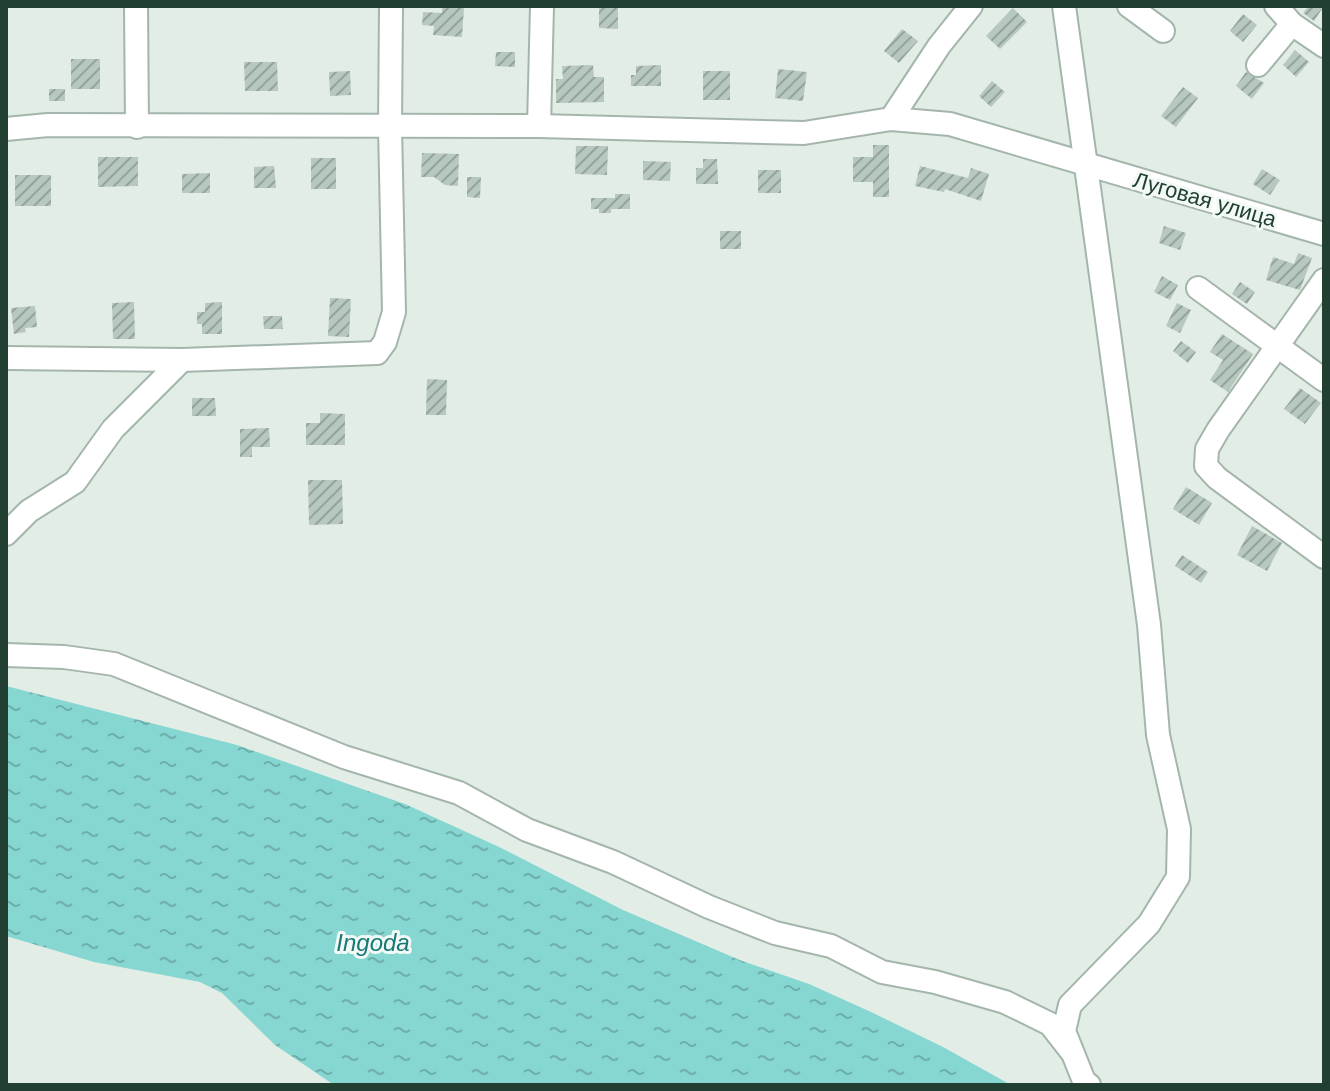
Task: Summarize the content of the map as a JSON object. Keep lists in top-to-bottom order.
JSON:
{
  "streets": {
    "street": ["Луговая улица"]
  },
  "water": ["Ingoda"]
}
